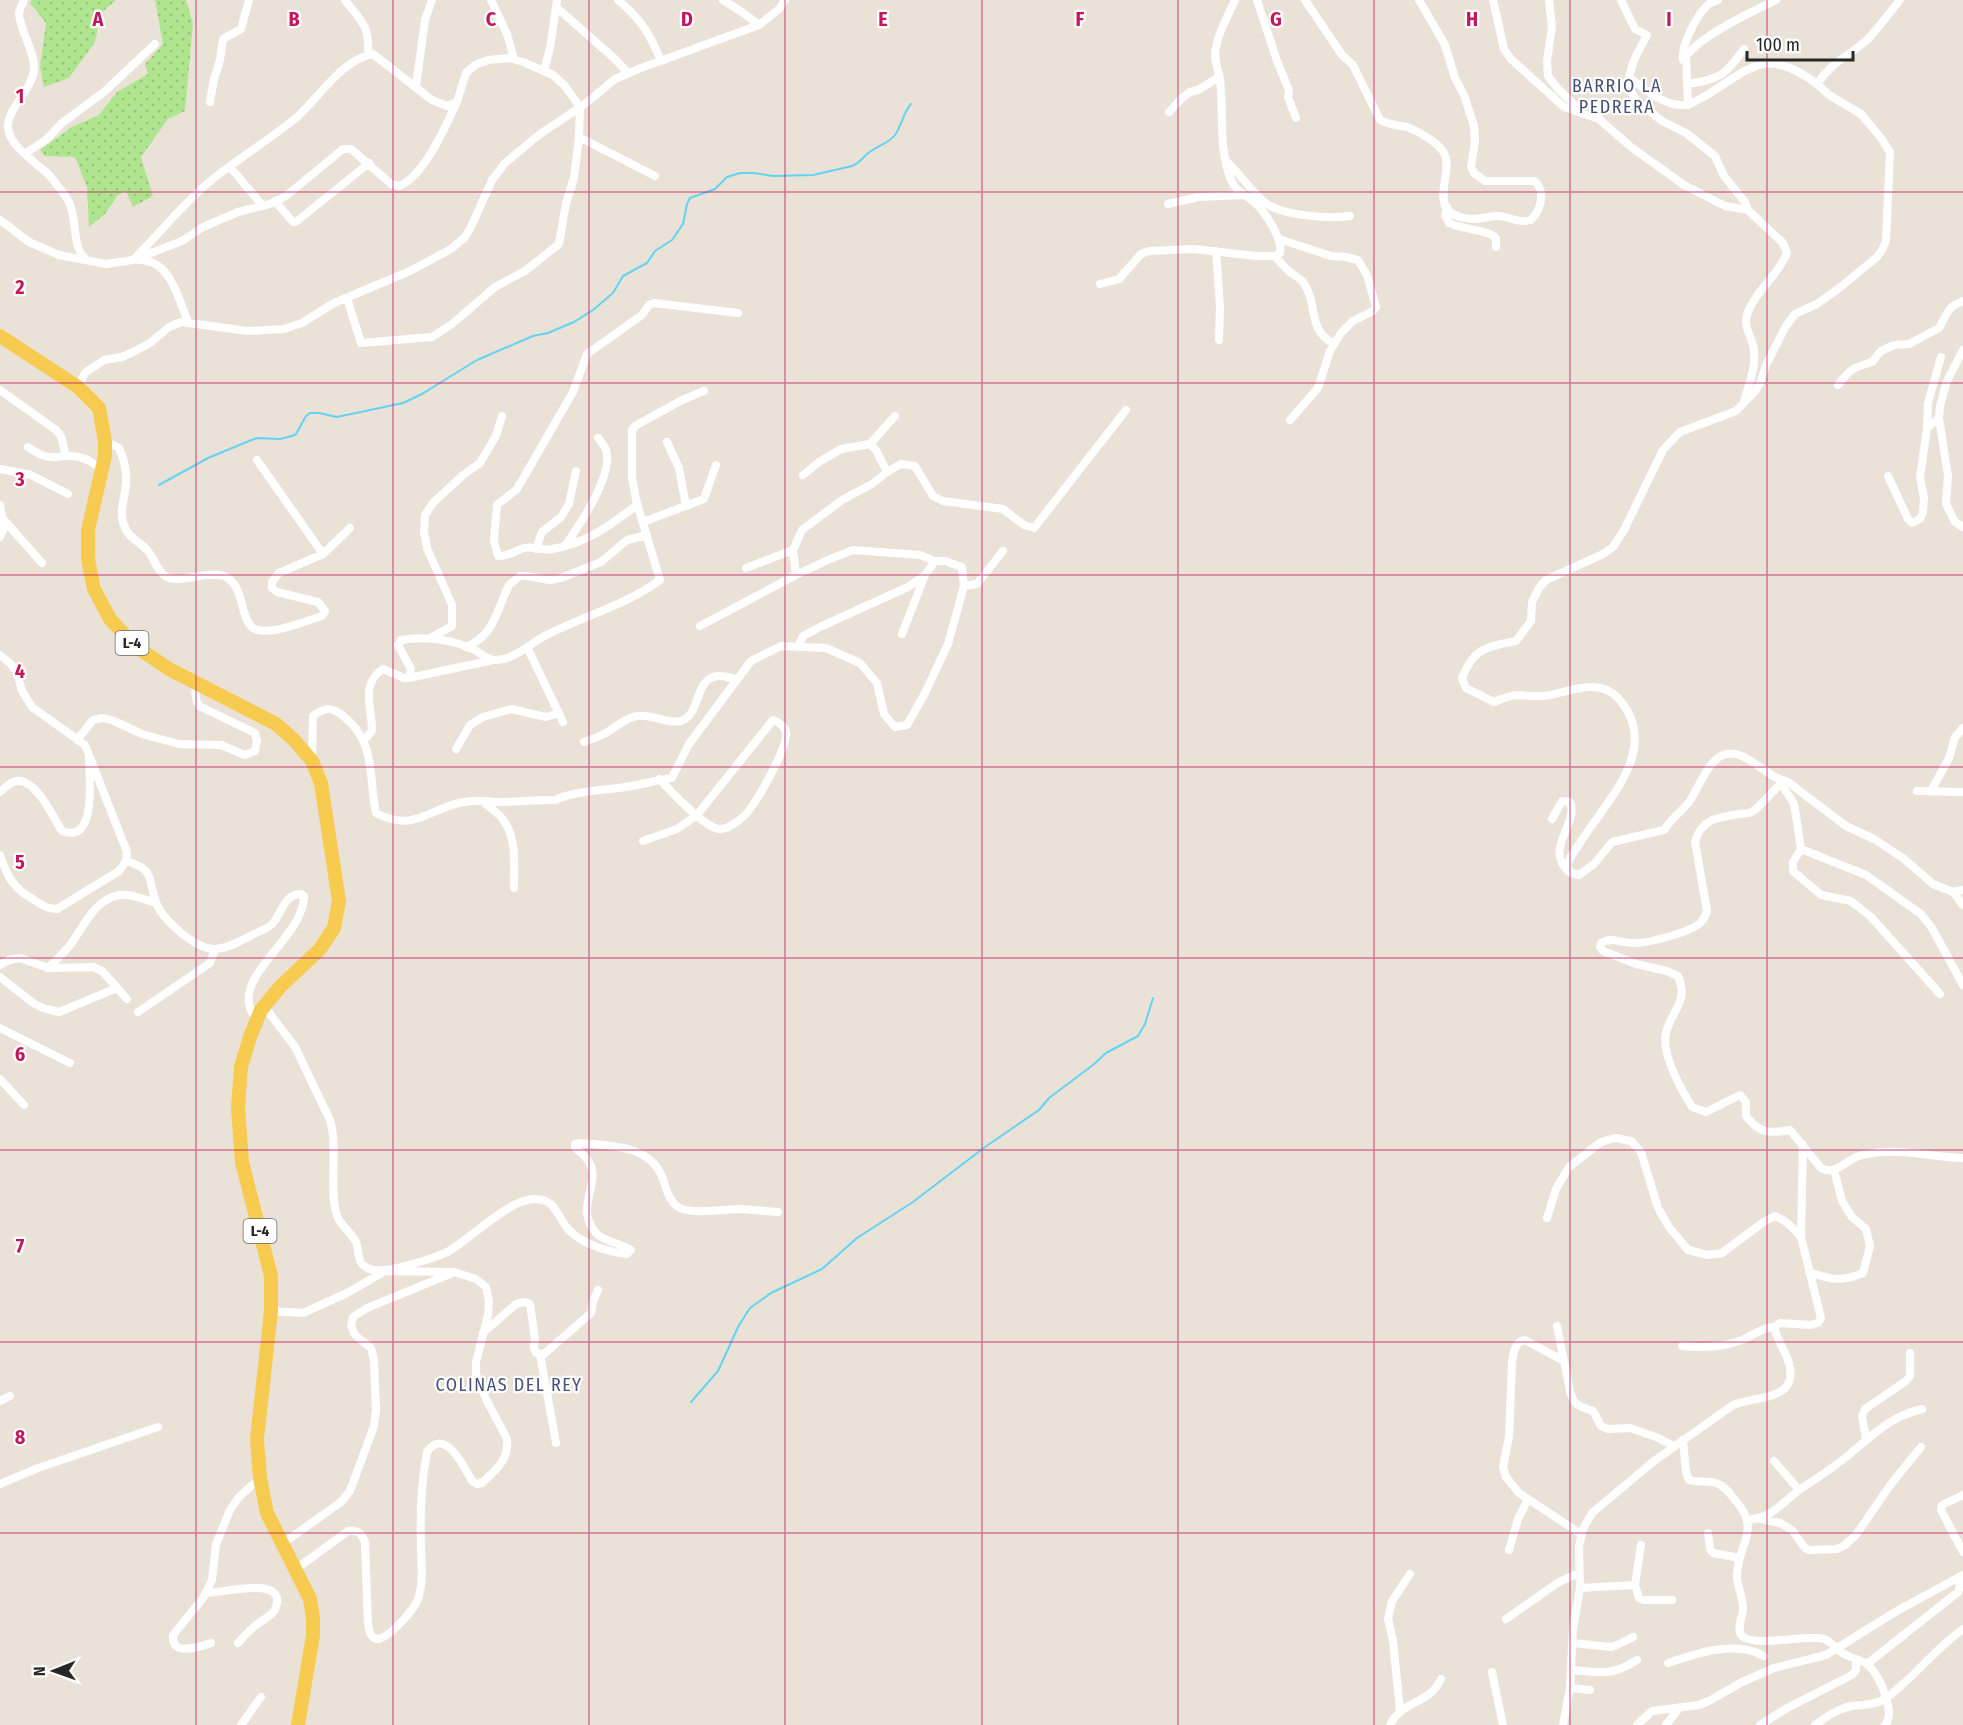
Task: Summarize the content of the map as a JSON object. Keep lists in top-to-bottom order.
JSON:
{
  "streets": {
    "main road": ["L-4"]
  },
  "districts": ["BARRIO LA PEDRERA", "COLINAS DEL REY"],
  "scale_bar": "100 m",
  "north": "left",
  "grid": {
    "columns": [
      "A",
      "B",
      "C",
      "D",
      "E",
      "F",
      "G",
      "H",
      "I"
    ],
    "rows": [
      "1",
      "2",
      "3",
      "4",
      "5",
      "6",
      "7",
      "8"
    ]
  }
}
